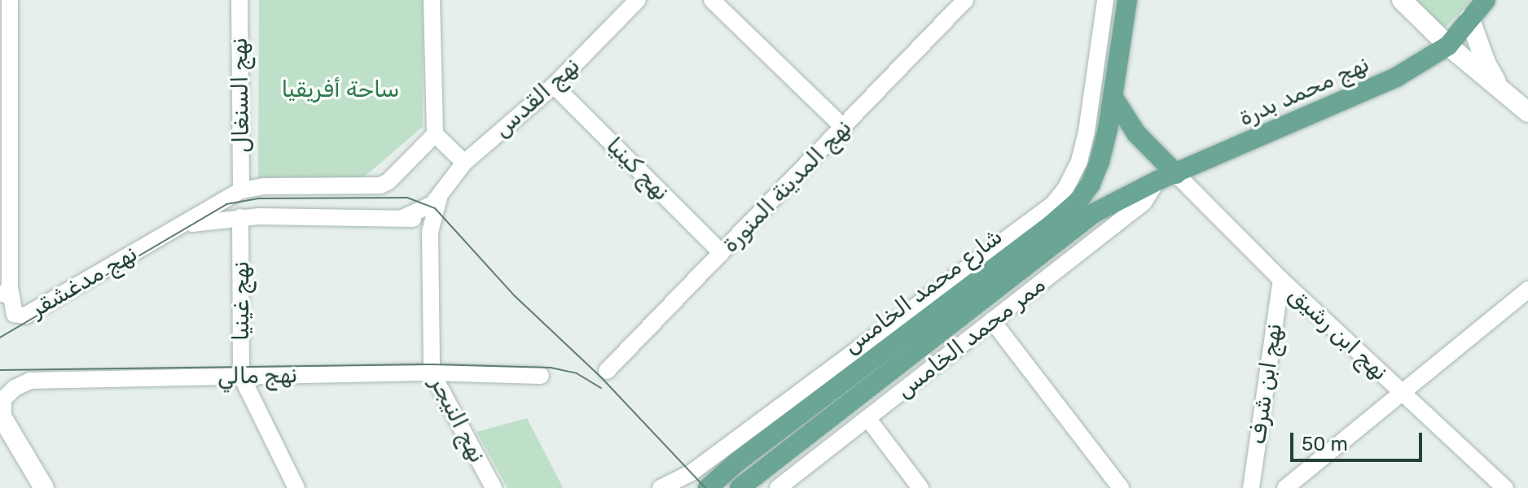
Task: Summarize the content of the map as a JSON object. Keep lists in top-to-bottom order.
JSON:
{
  "streets": {
    "main road": ["نهج محمد بدرة", "شارع محمد الخامس"],
    "street": [
      "نهج السنغال",
      "نهج القدس",
      "نهج كينيا",
      "نهج المدينة المنورة",
      "نهج مدغشقر",
      "نهج غينيا",
      "نهج ابن رشيق",
      "ممر محمد الخامس",
      "نهج مالي",
      "نهج ابن شرف",
      "نهج النيجر"
    ]
  },
  "crossings": [
    ["نهج محمد بدرة", "شارع محمد الخامس"],
    ["نهج محمد بدرة", "نهج ابن رشيق"],
    ["نهج السنغال", "نهج مدغشقر"],
    ["نهج القدس", "نهج كينيا"],
    ["نهج القدس", "نهج النيجر"],
    ["نهج كينيا", "نهج المدينة المنورة"],
    ["نهج مدغشقر", "نهج غينيا"],
    ["شارع محمد الخامس", "نهج ابن رشيق"],
    ["شارع محمد الخامس", "ممر محمد الخامس"],
    ["نهج غينيا", "نهج مالي"],
    ["نهج ابن رشيق", "نهج ابن شرف"],
    ["نهج مالي", "نهج النيجر"]
  ],
  "parks": ["ساحة أفريقيا"],
  "scale_bar": "50 m"
}
